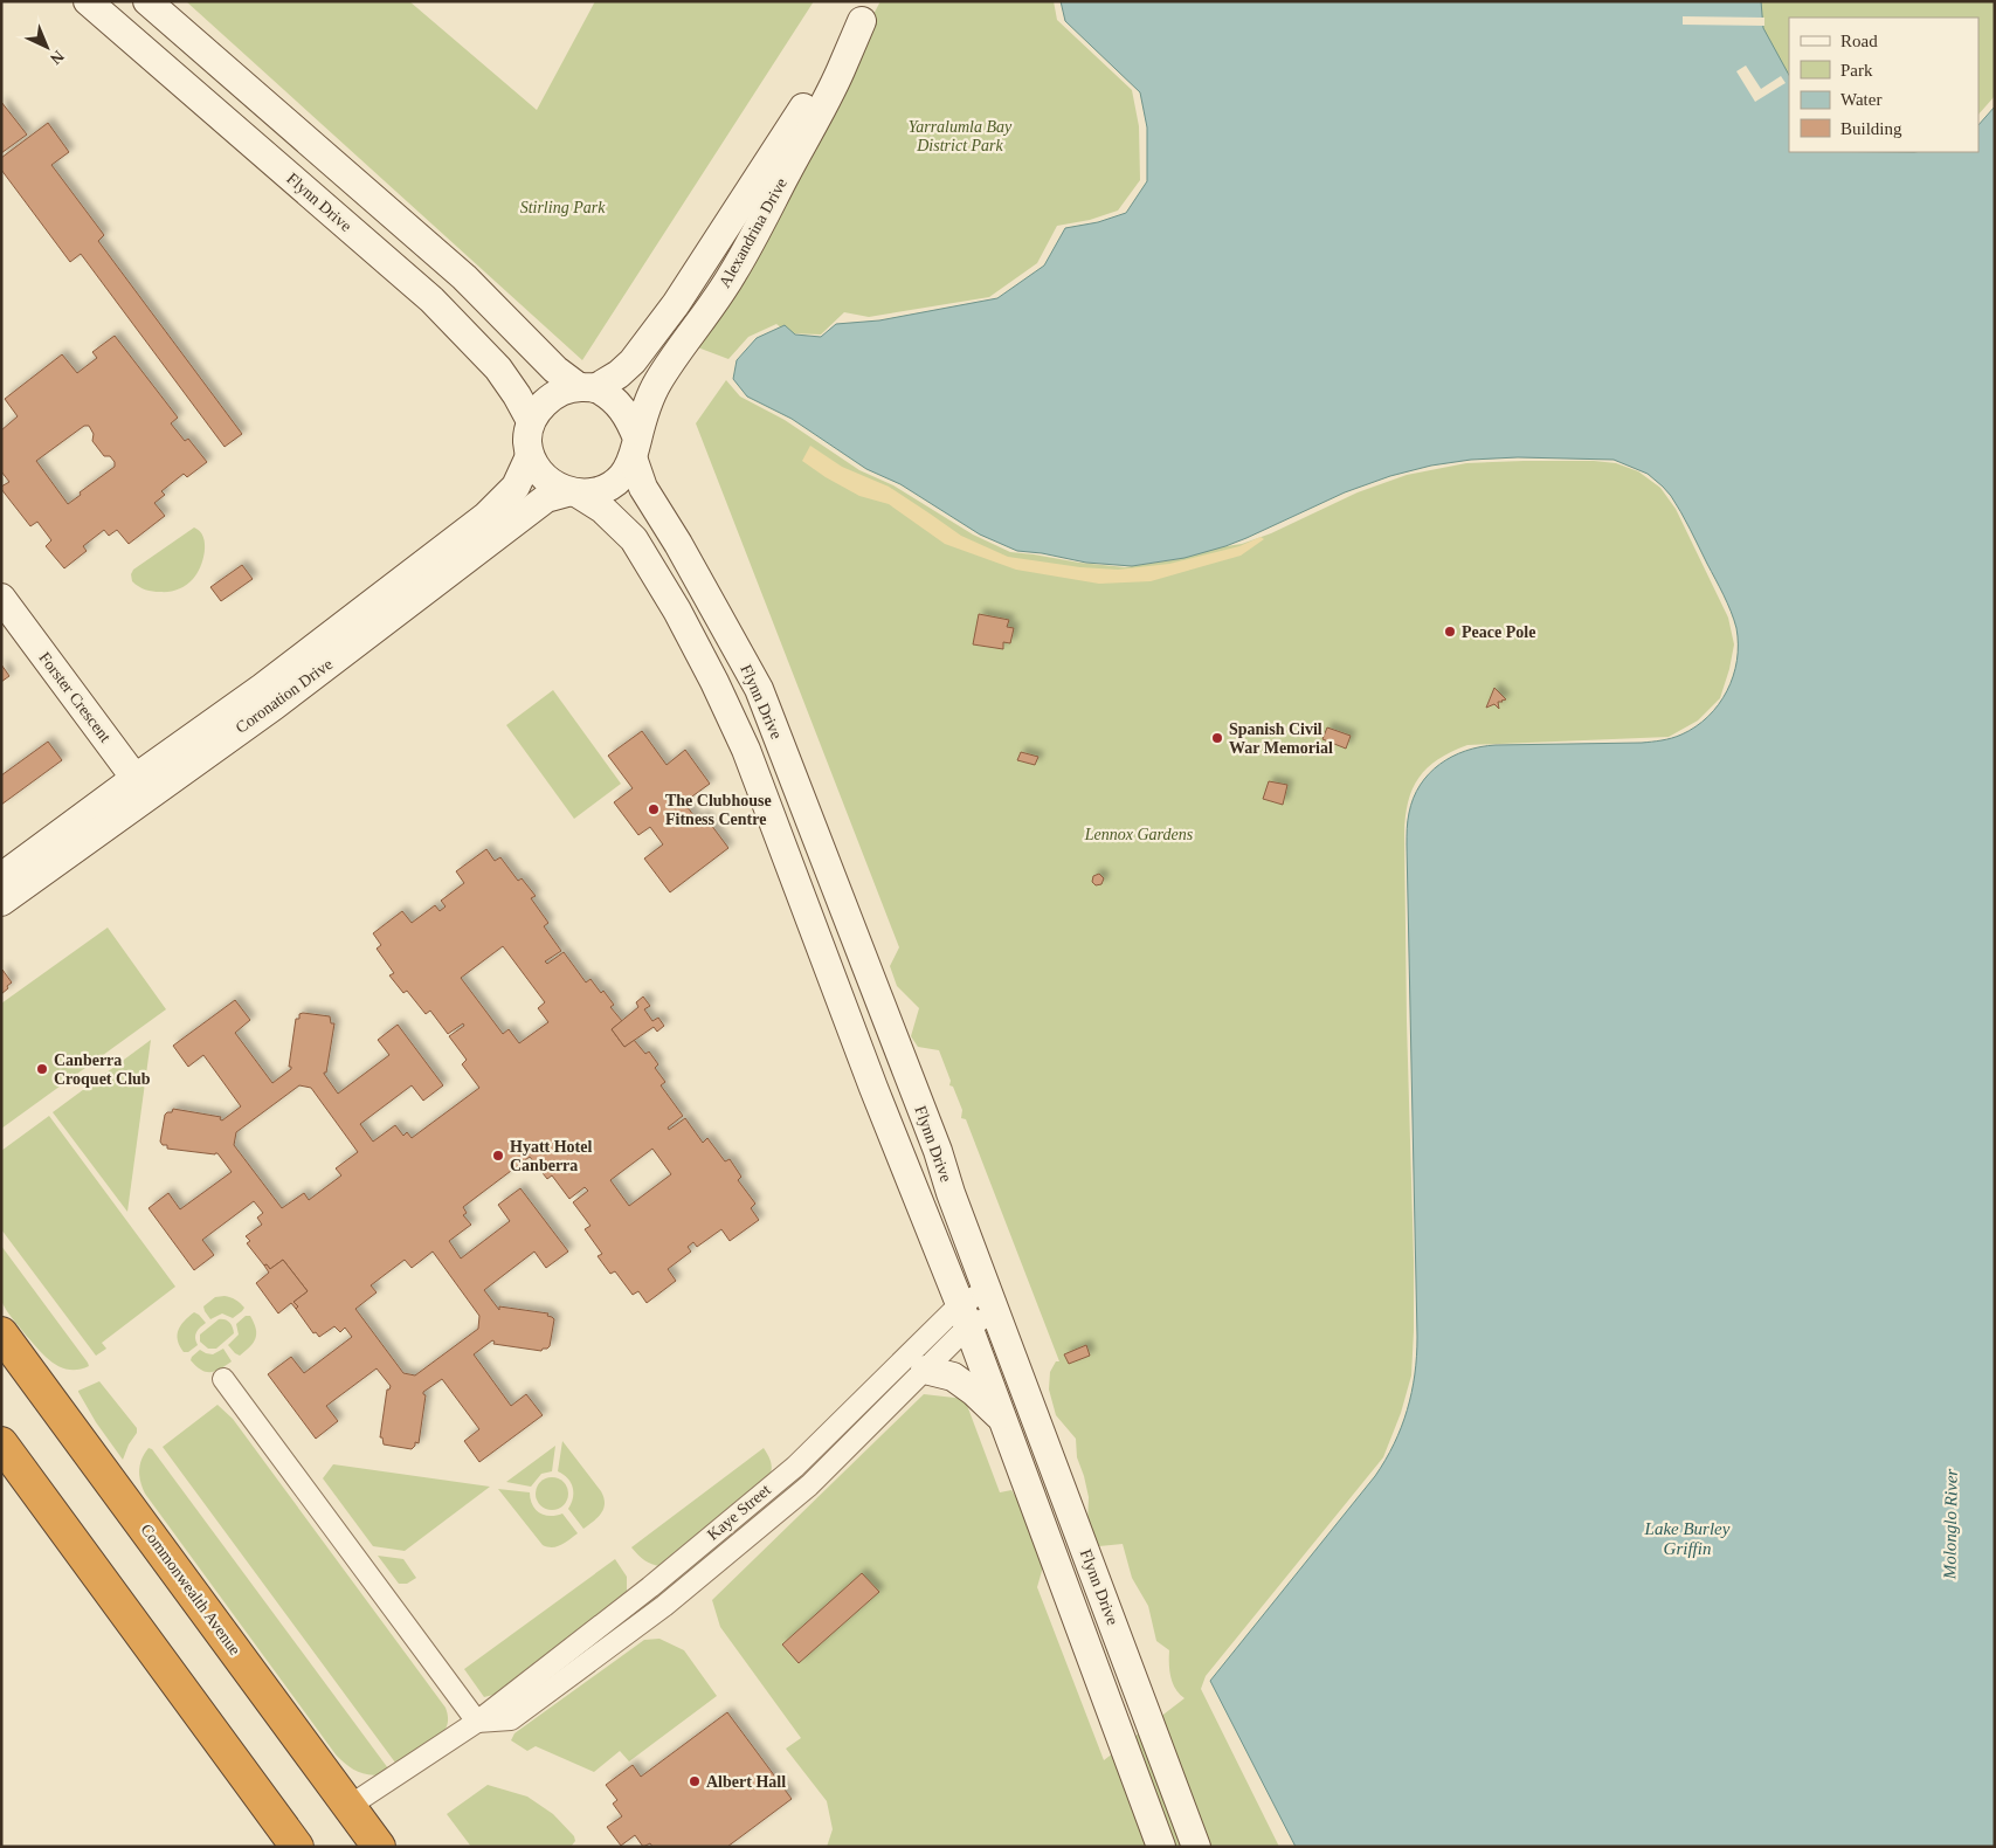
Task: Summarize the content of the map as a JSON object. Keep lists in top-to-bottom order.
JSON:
{
  "streets": {
    "highway": ["Commonwealth Avenue"],
    "main road": [
      "Flynn Drive",
      "Alexandrina Drive",
      "Coronation Drive",
      "Forster Crescent"
    ],
    "street": ["Kaye Street"]
  },
  "crossings": [
    ["Flynn Drive", "Alexandrina Drive"],
    ["Flynn Drive", "Coronation Drive"],
    ["Flynn Drive", "Kaye Street"],
    ["Alexandrina Drive", "Coronation Drive"],
    ["Coronation Drive", "Forster Crescent"],
    ["Kaye Street", "Commonwealth Avenue"]
  ],
  "water": ["Molonglo River", "Lake Burley Griffin"],
  "parks": ["Yarralumla Bay District Park", "Stirling Park", "Lennox Gardens"],
  "places": [
    "Peace Pole",
    "Spanish Civil War Memorial",
    "The Clubhouse Fitness Centre",
    "Canberra Croquet Club",
    "Hyatt Hotel Canberra",
    "Albert Hall"
  ],
  "legend": [
    "Road",
    "Park",
    "Water",
    "Building"
  ],
  "north": "bottom right"
}
